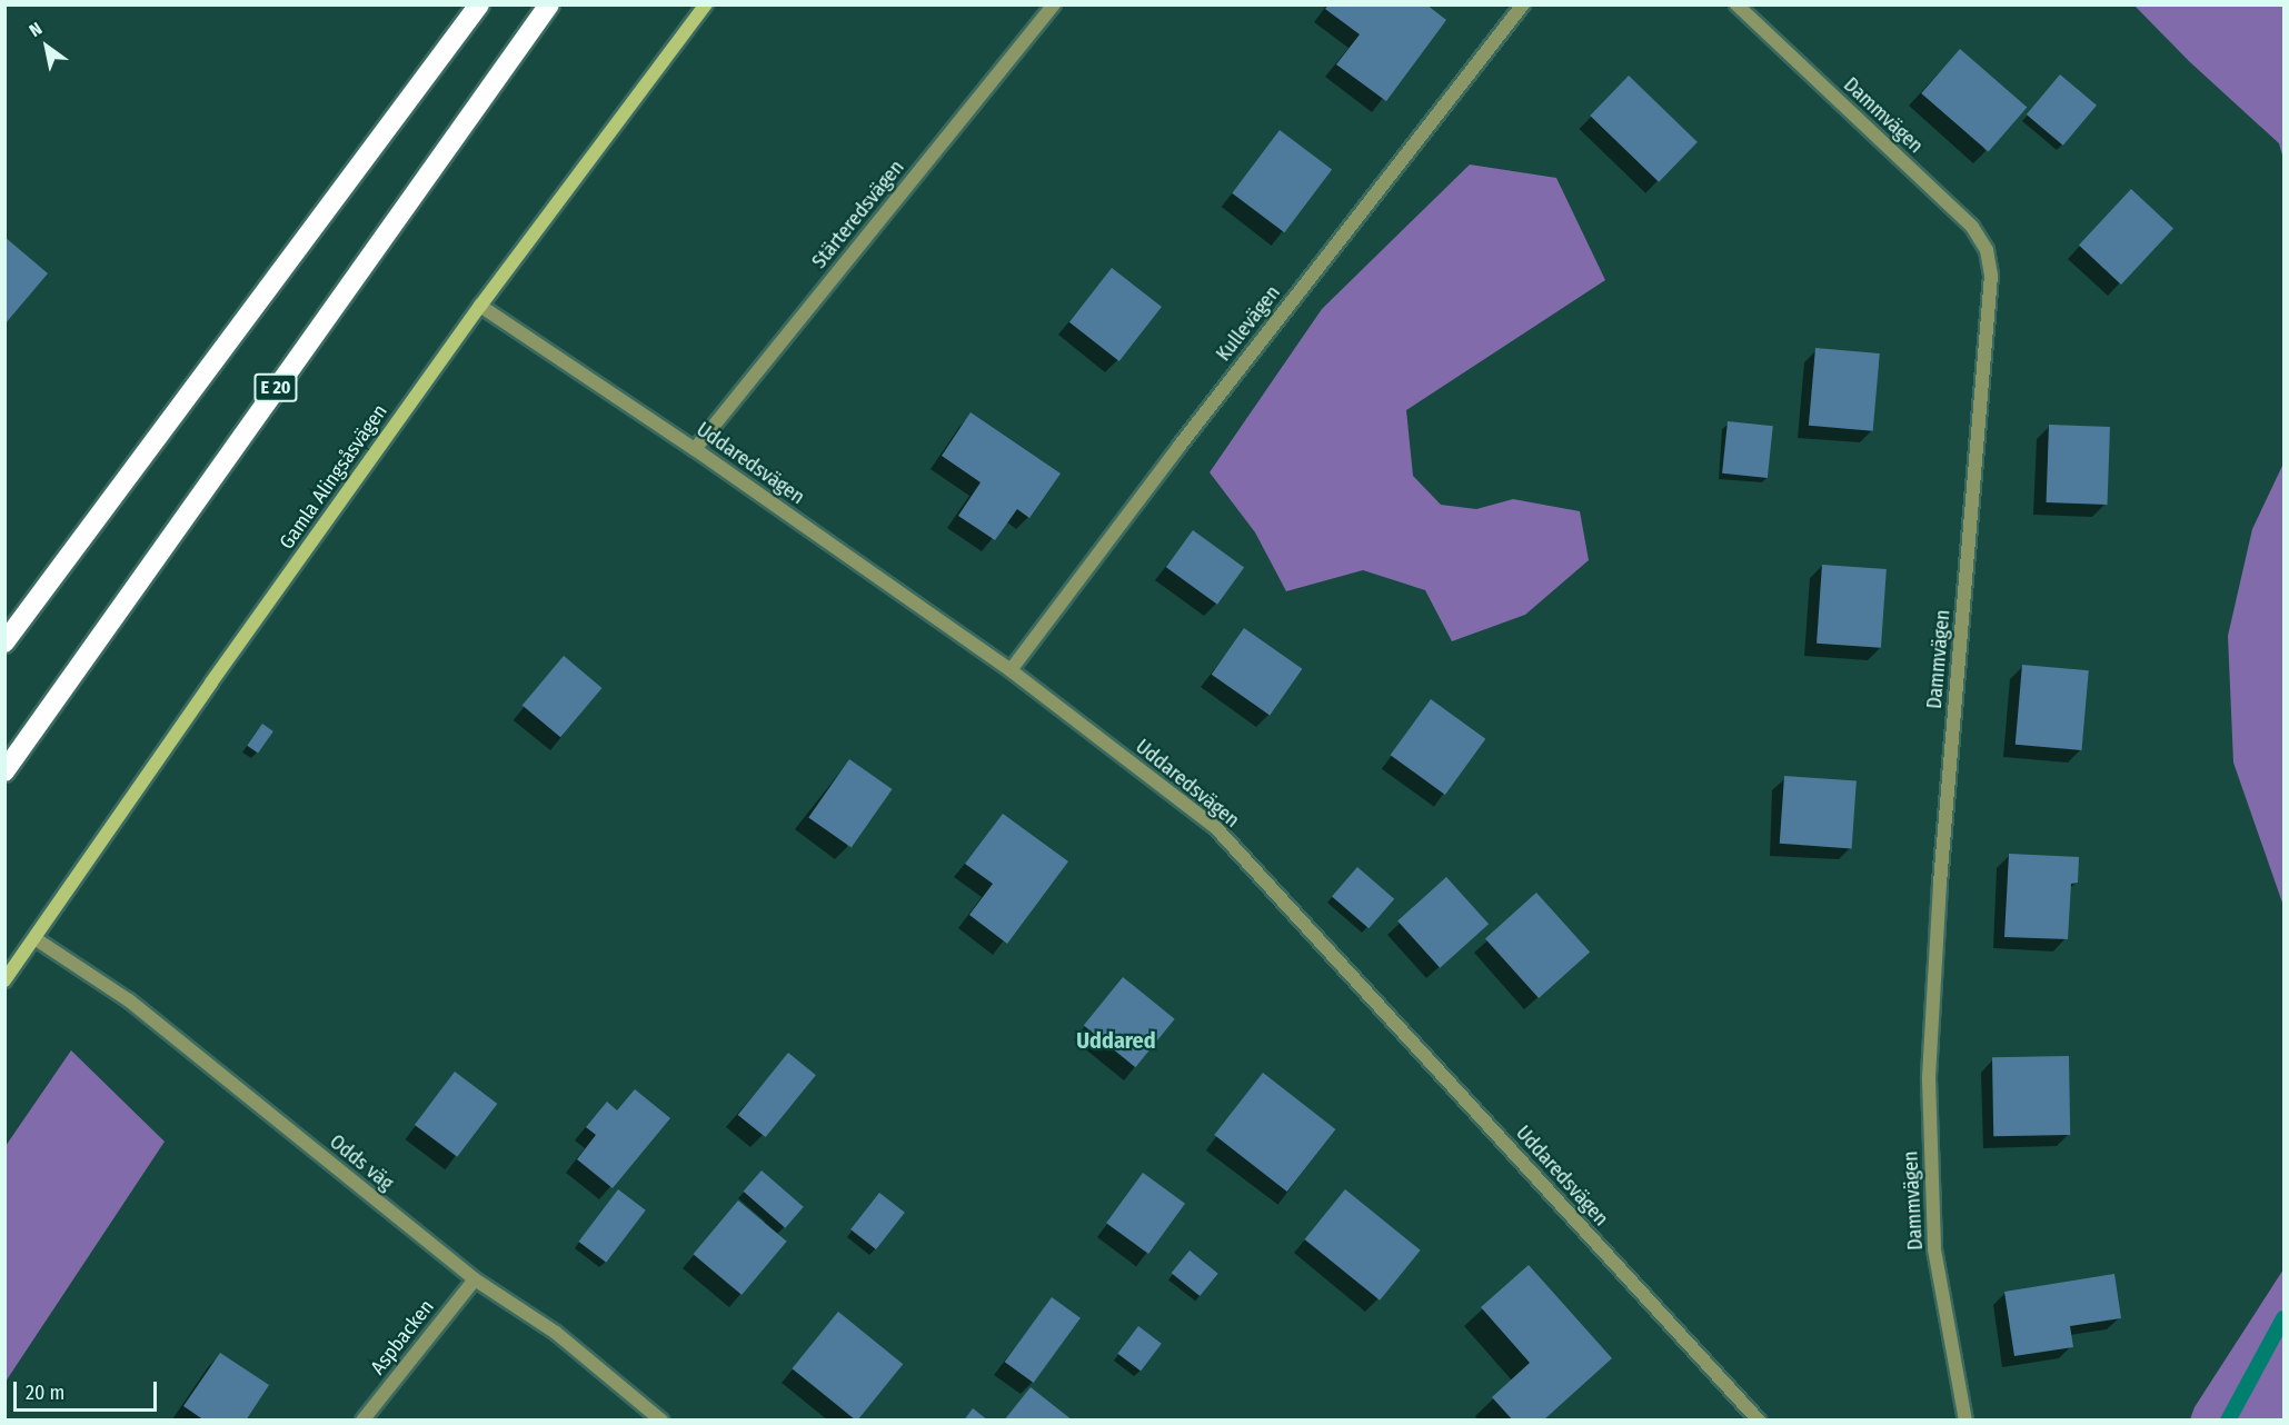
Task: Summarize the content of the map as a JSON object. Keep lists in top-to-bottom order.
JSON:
{
  "streets": {
    "highway": ["E 20"],
    "street": [
      "Dammvägen",
      "Stärteredsvägen",
      "Kullevägen",
      "Uddaredsvägen",
      "Gamla Alingsåsvägen",
      "Odds väg",
      "Aspbacken"
    ]
  },
  "crossings": [
    ["Stärteredsvägen", "Uddaredsvägen"],
    ["Kullevägen", "Uddaredsvägen"],
    ["Uddaredsvägen", "Gamla Alingsåsvägen"],
    ["Gamla Alingsåsvägen", "Odds väg"],
    ["Odds väg", "Aspbacken"]
  ],
  "districts": ["Uddared"],
  "scale_bar": "20 m",
  "north": "top left"
}
